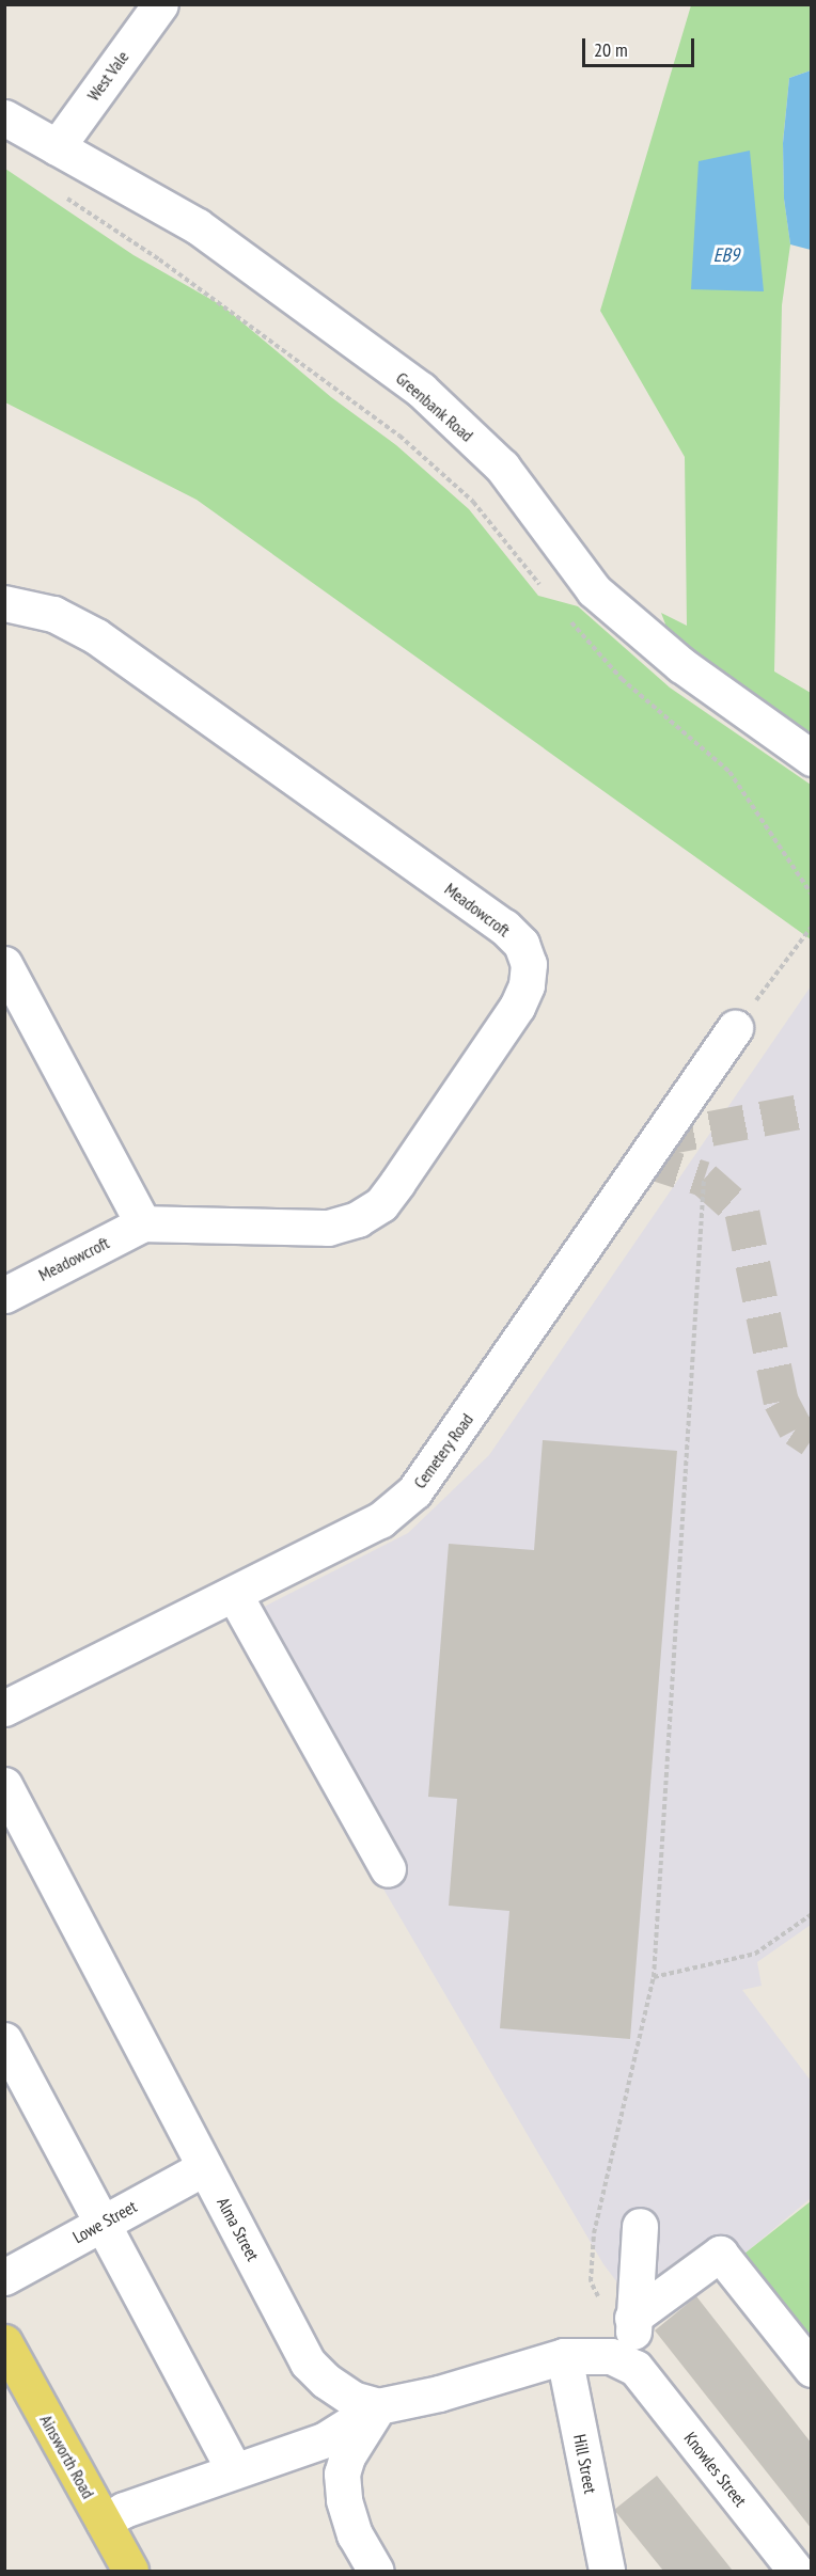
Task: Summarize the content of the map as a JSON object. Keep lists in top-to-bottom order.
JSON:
{
  "streets": {
    "main road": ["Ainsworth Road"],
    "street": [
      "West Vale",
      "Greenbank Road",
      "Meadowcroft",
      "Cemetery Road",
      "Lowe Street",
      "Alma Street",
      "Hill Street",
      "Knowles Street"
    ]
  },
  "crossings": [
    ["West Vale", "Greenbank Road"],
    ["Lowe Street", "Alma Street"]
  ],
  "water": ["EB9"],
  "scale_bar": "20 m"
}
